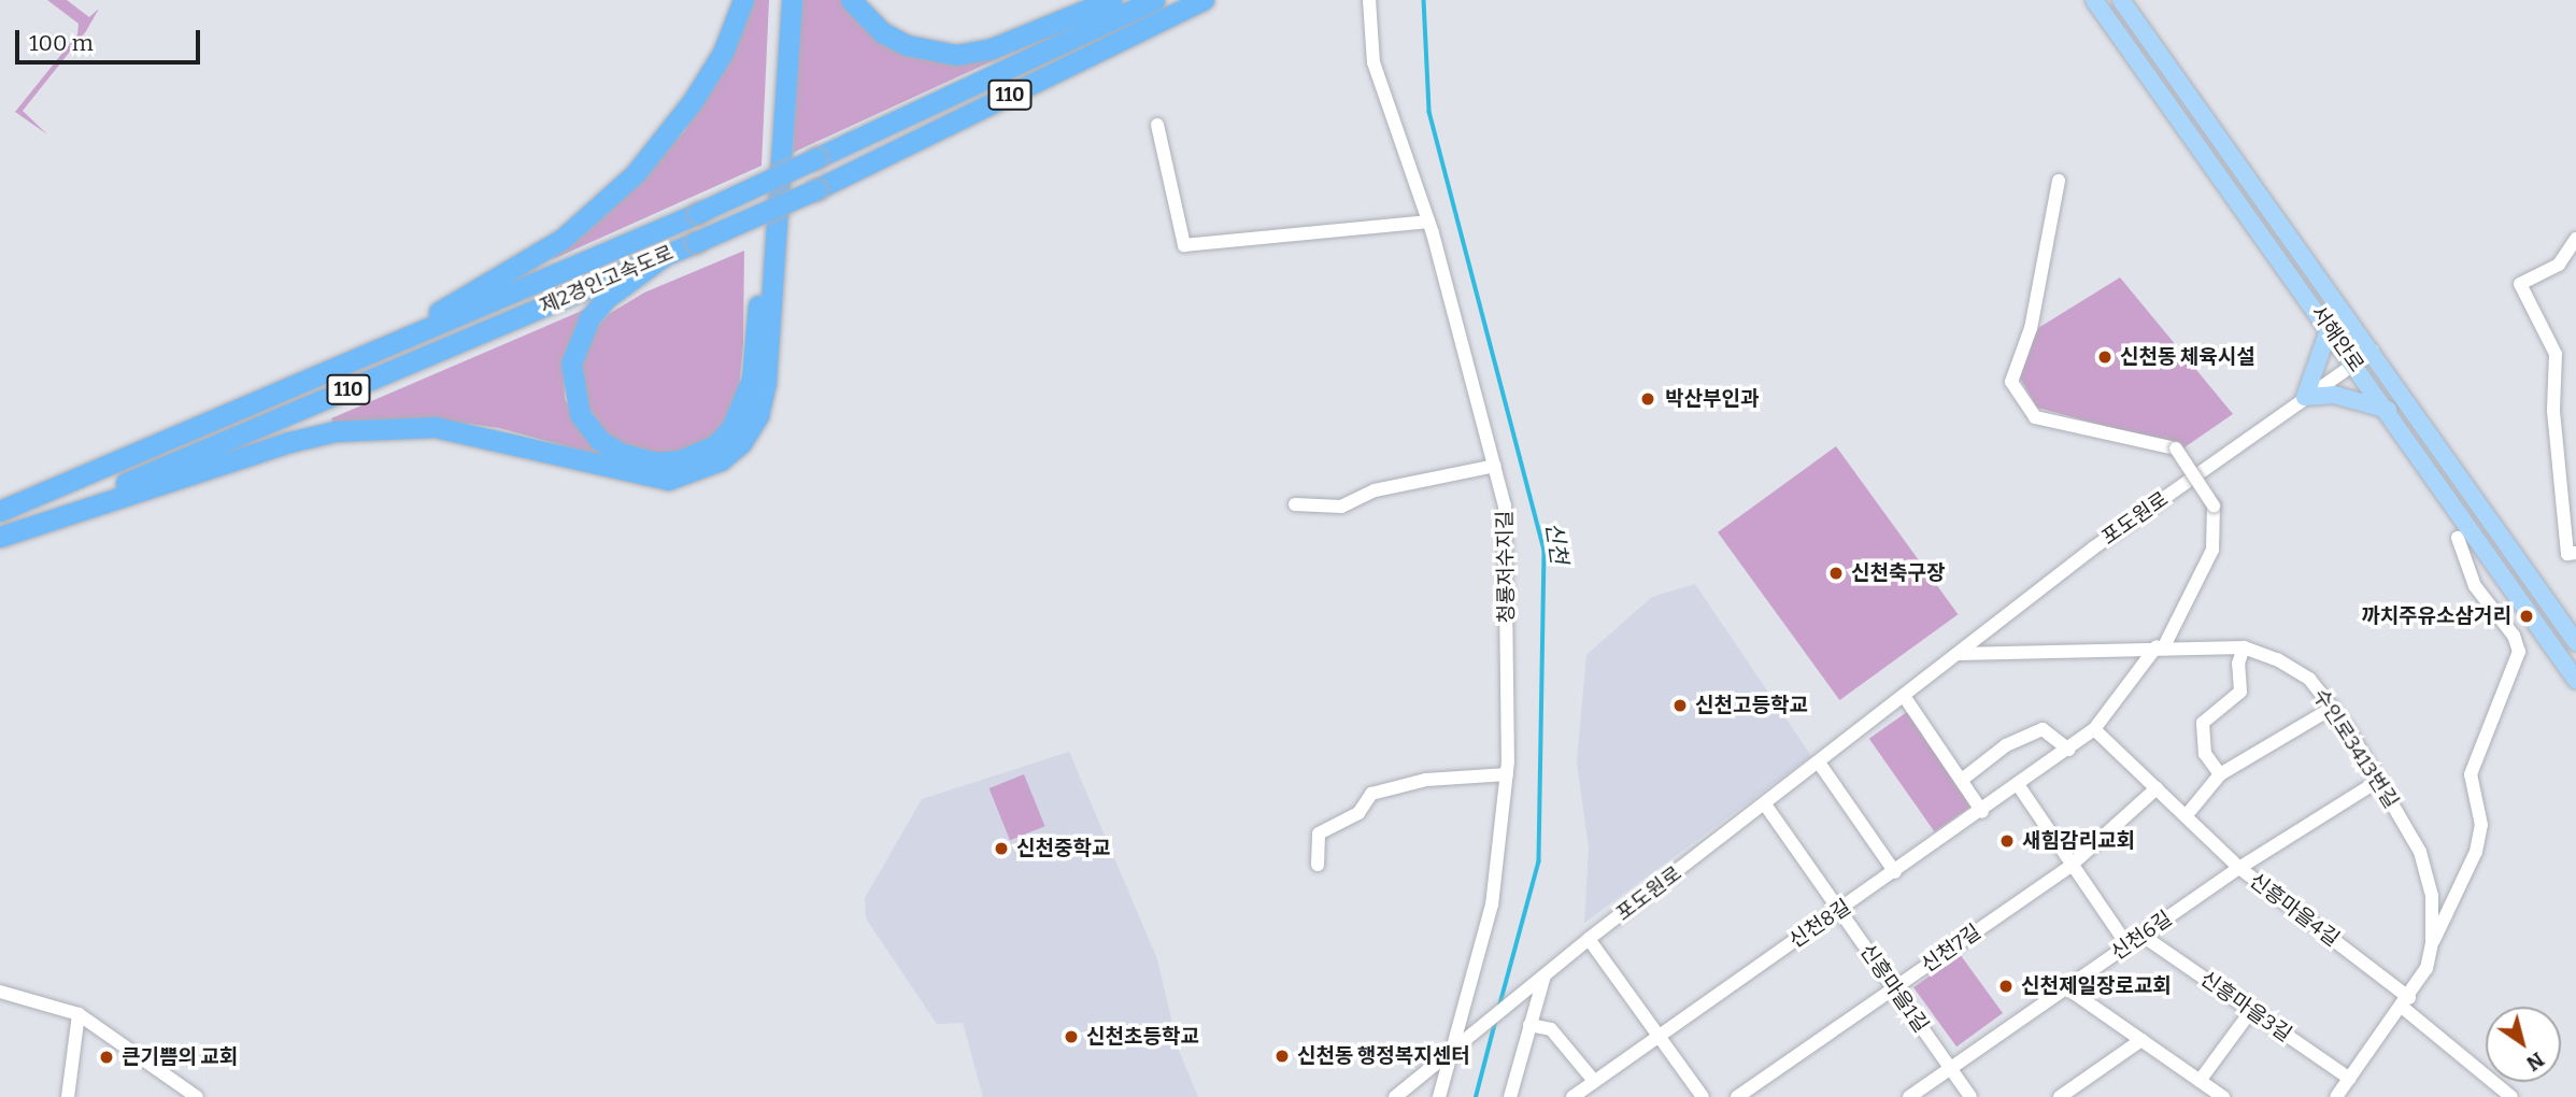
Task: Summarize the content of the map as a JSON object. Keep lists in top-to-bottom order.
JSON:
{
  "streets": {
    "highway": ["110", "제2경인고속도로"],
    "main road": ["서해안로"],
    "street": [
      "포도원로",
      "청룡저수지길",
      "수인로3413번길",
      "신흥마을4길",
      "신천8길",
      "신천6길",
      "신천7길",
      "신흥마을1길",
      "신흥마을3길"
    ]
  },
  "crossings": [
    ["서해안로", "포도원로"],
    ["포도원로", "청룡저수지길"],
    ["포도원로", "수인로3413번길"],
    ["포도원로", "신흥마을1길"],
    ["수인로3413번길", "신흥마을4길"],
    ["수인로3413번길", "신천8길"],
    ["수인로3413번길", "신천6길"],
    ["수인로3413번길", "신흥마을3길"],
    ["신흥마을4길", "신천8길"],
    ["신흥마을4길", "신천6길"],
    ["신흥마을4길", "신천7길"],
    ["신천8길", "신흥마을1길"],
    ["신천6길", "신흥마을1길"],
    ["신천6길", "신흥마을3길"],
    ["신천7길", "신흥마을1길"]
  ],
  "water": ["신천"],
  "places": [
    "신천동 체육시설",
    "박산부인과",
    "신천축구장",
    "까치주유소삼거리",
    "신천고등학교",
    "새힘감리교회",
    "신천중학교",
    "신천제일장로교회",
    "신천초등학교",
    "신천동 행정복지센터",
    "큰기쁨의 교회"
  ],
  "scale_bar": "100 m",
  "north": "bottom right"
}
